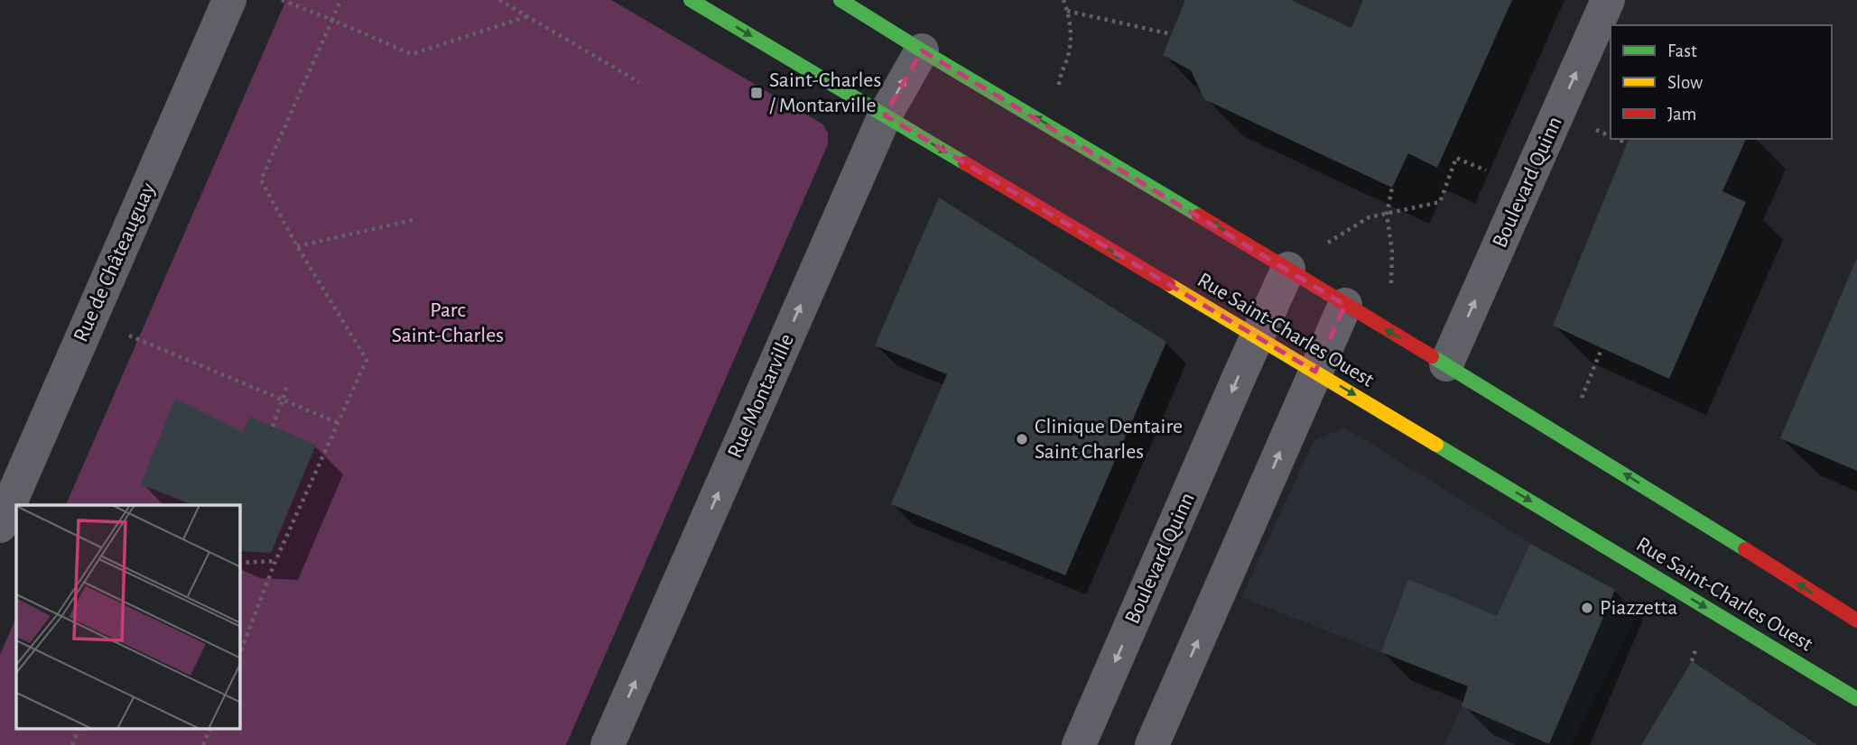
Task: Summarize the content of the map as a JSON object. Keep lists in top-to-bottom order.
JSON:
{
  "streets": {
    "street": [
      "Boulevard Quinn",
      "Rue de Châteauguay",
      "Rue Saint-Charles Ouest",
      "Rue Montarville"
    ]
  },
  "crossings": [
    ["Boulevard Quinn", "Rue Saint-Charles Ouest"],
    ["Rue Saint-Charles Ouest", "Rue Montarville"]
  ],
  "one_way": ["Rue Montarville"],
  "parks": ["Parc Saint-Charles"],
  "places": {
    "transit": ["Saint-Charles / Montarville"],
    "other": ["Clinique Dentaire Saint Charles", "Piazzetta"]
  },
  "legend": ["Fast", "Slow", "Jam"]
}
